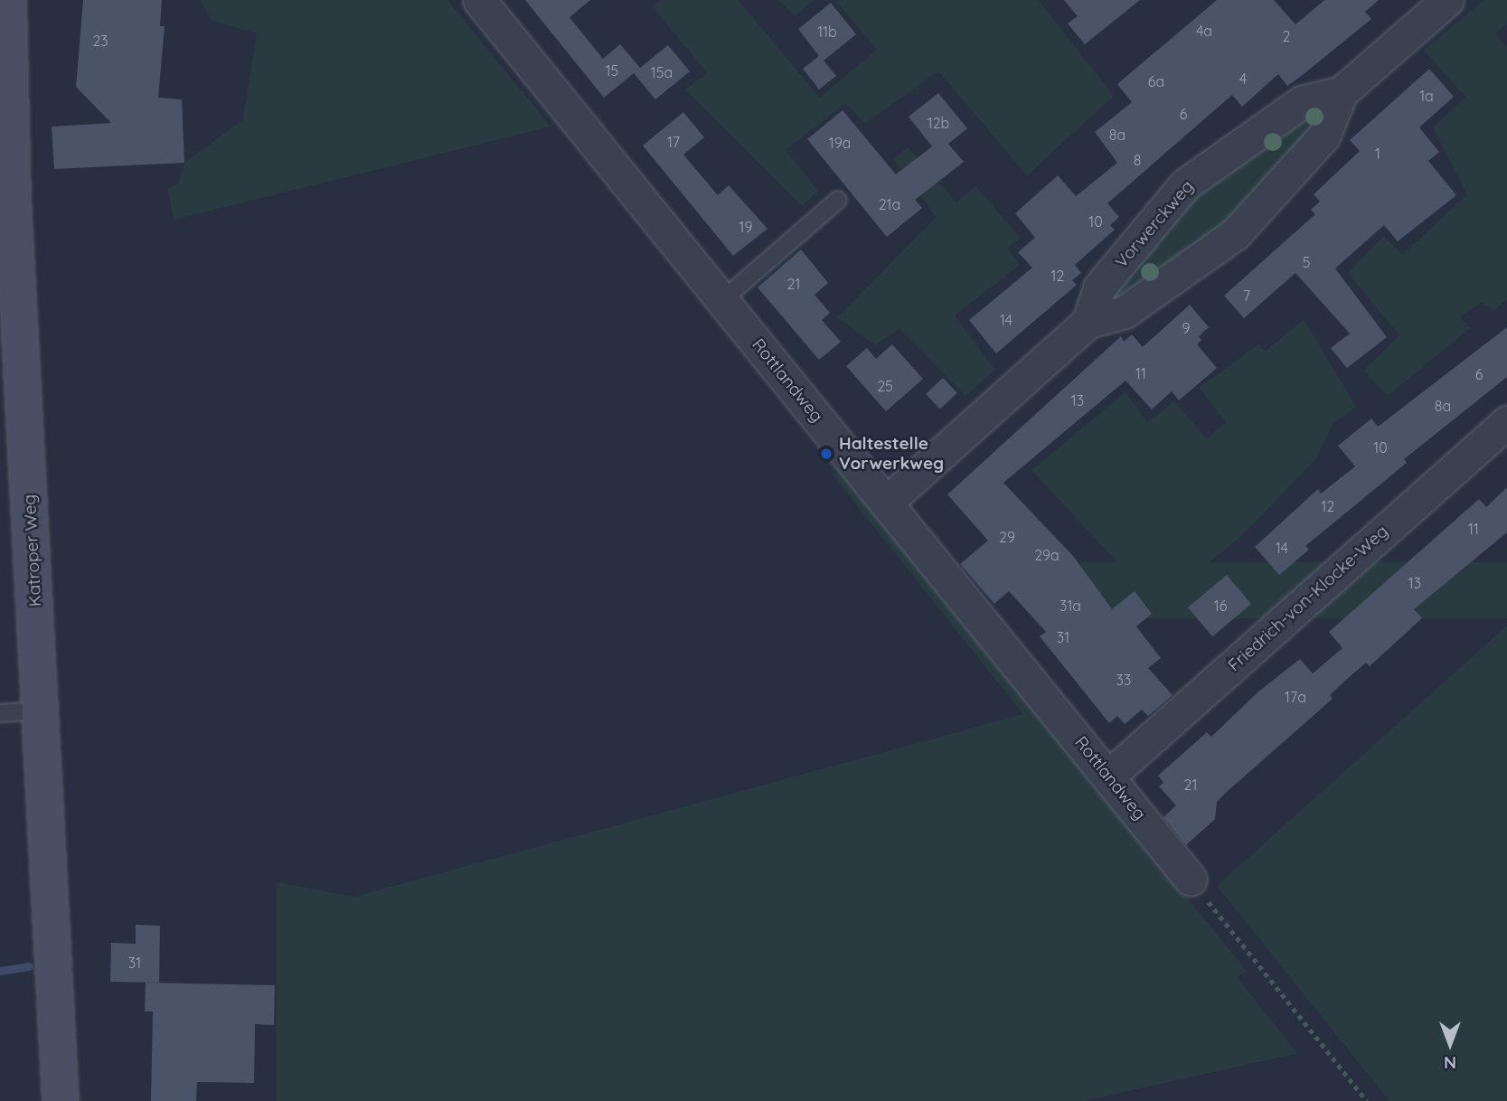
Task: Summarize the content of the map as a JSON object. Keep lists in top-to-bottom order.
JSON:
{
  "streets": {
    "street": [
      "Vorwerckweg",
      "Rottlandweg",
      "Katroper Weg",
      "Friedrich-von-Klocke-Weg"
    ]
  },
  "crossings": [
    ["Vorwerckweg", "Rottlandweg"],
    ["Rottlandweg", "Friedrich-von-Klocke-Weg"]
  ],
  "places": ["Haltestelle Vorwerkweg"],
  "house_numbers": [
    "4a",
    "11b",
    "2",
    "23",
    "15",
    "15a",
    "4",
    "6a",
    "1a",
    "6",
    "12b",
    "8a",
    "17",
    "19a",
    "1",
    "8",
    "21a",
    "10",
    "19",
    "5",
    "12",
    "21",
    "7",
    "14",
    "9",
    "11",
    "6",
    "25",
    "13",
    "8a",
    "10",
    "12",
    "11",
    "29",
    "14",
    "29a",
    "13",
    "31a",
    "16",
    "31",
    "33",
    "17a",
    "21",
    "31"
  ],
  "north": "bottom"
}
